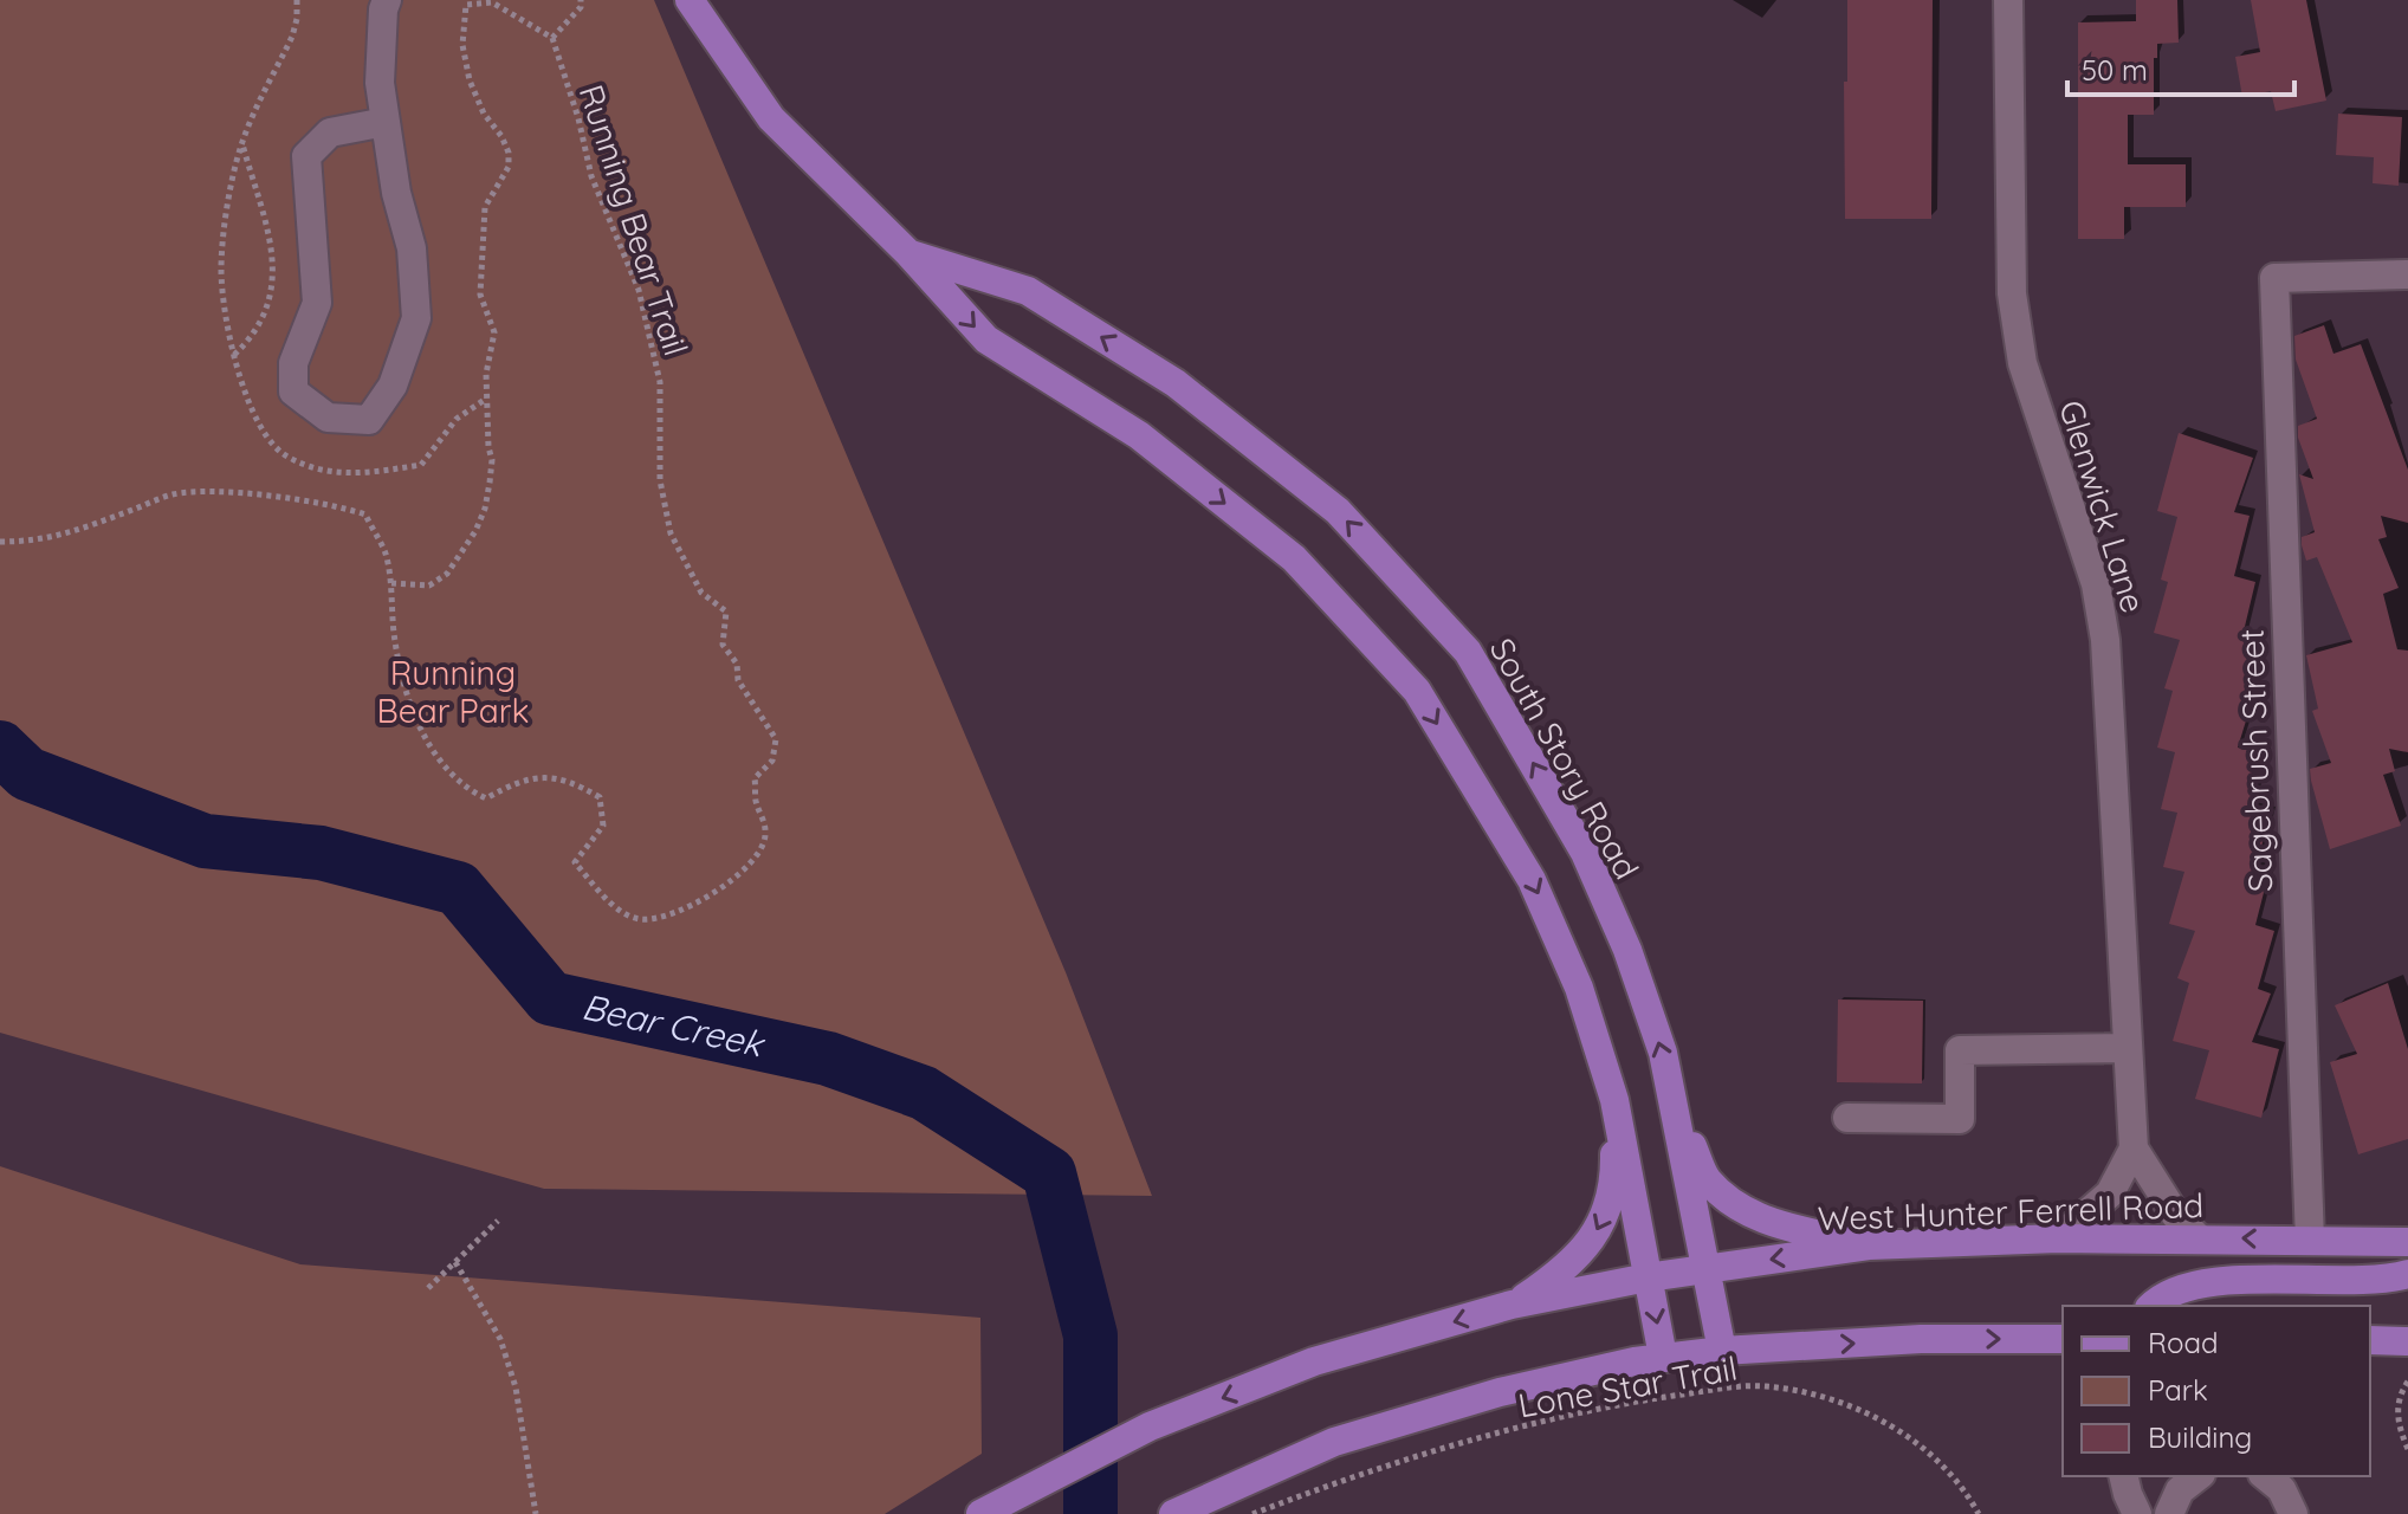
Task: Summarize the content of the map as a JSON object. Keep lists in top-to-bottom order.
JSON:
{
  "streets": {
    "main road": ["South Story Road", "West Hunter Ferrell Road"],
    "street": ["Glenwick Lane", "Sagebrush Street"],
    "path": ["Running Bear Trail", "Lone Star Trail"]
  },
  "crossings": [
    ["Glenwick Lane", "West Hunter Ferrell Road"],
    ["South Story Road", "West Hunter Ferrell Road"],
    ["Sagebrush Street", "West Hunter Ferrell Road"]
  ],
  "water": ["Bear Creek"],
  "parks": ["Running Bear Park"],
  "legend": ["Road", "Park", "Building"],
  "scale_bar": "50 m"
}
